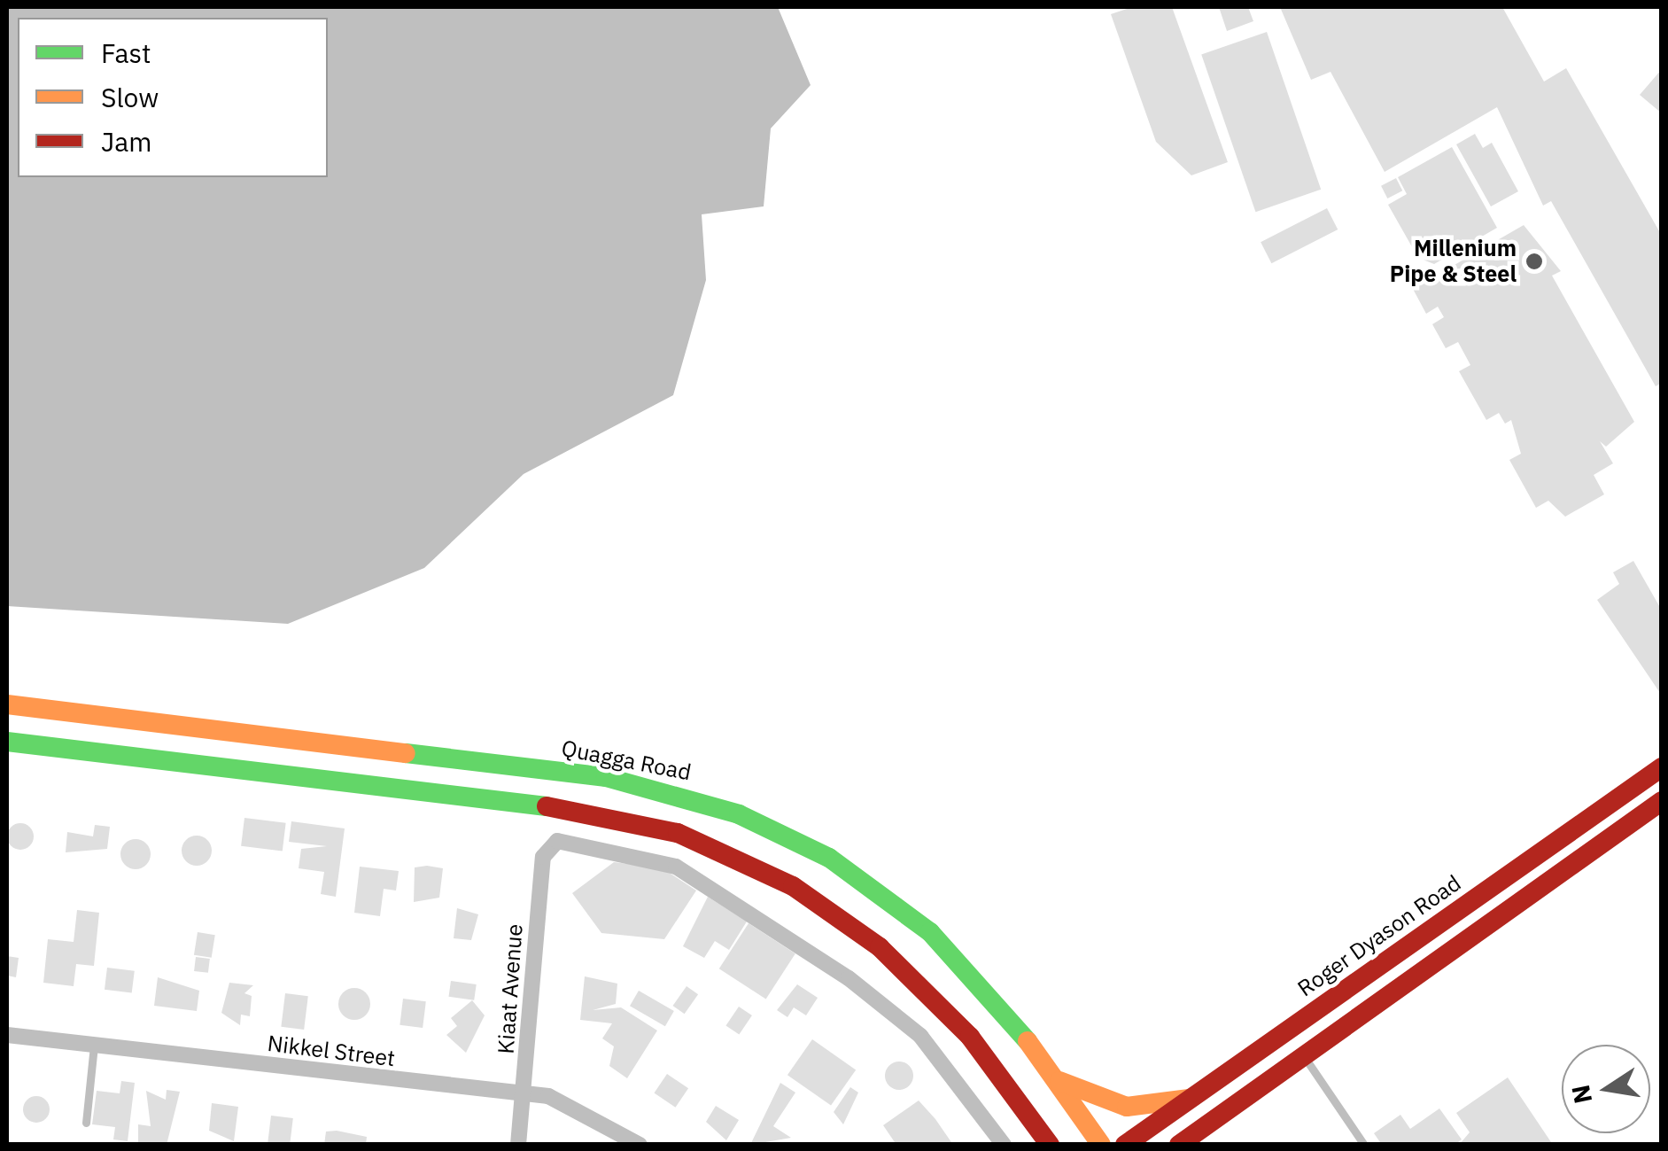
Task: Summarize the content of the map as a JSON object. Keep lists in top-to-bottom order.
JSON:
{
  "streets": {
    "main road": ["Quagga Road", "Roger Dyason Road"],
    "street": ["Kiaat Avenue", "Nikkel Street"]
  },
  "crossings": [
    ["Kiaat Avenue", "Nikkel Street"]
  ],
  "places": ["Millenium Pipe & Steel"],
  "legend": ["Fast", "Slow", "Jam"],
  "north": "left"
}
